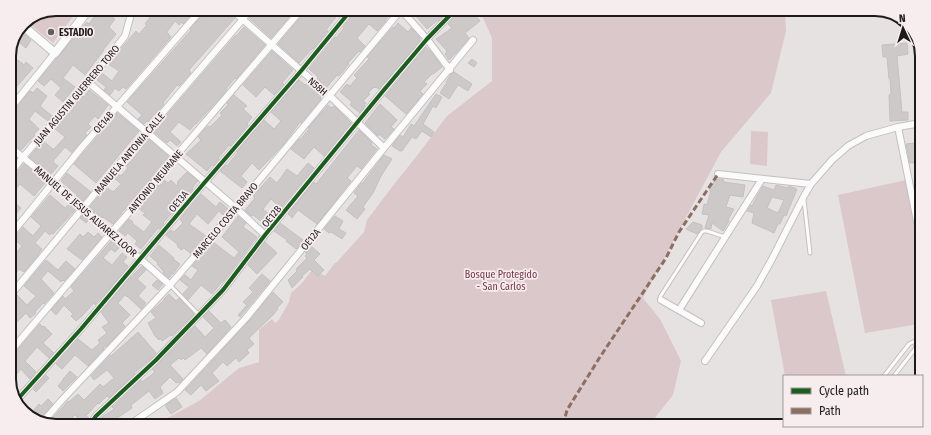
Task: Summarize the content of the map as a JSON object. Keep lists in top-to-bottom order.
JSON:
{
  "streets": {
    "street": [
      "N58H",
      "JUAN AGUSTIN GUERRERO TORO",
      "OE14B",
      "MANUELA ANTONIA CALLE",
      "ANTONIO NEUMANE",
      "OE13A",
      "MANUEL DE JESUS ALVAREZ LOOR",
      "OE12B",
      "MARCELO COSTA BRAVO",
      "OE12A"
    ]
  },
  "crossings": [
    ["N58H", "MANUELA ANTONIA CALLE"],
    ["N58H", "ANTONIO NEUMANE"],
    ["N58H", "OE13A"],
    ["N58H", "OE12B"],
    ["N58H", "MARCELO COSTA BRAVO"],
    ["N58H", "OE12A"],
    ["JUAN AGUSTIN GUERRERO TORO", "MANUEL DE JESUS ALVAREZ LOOR"],
    ["OE14B", "MANUEL DE JESUS ALVAREZ LOOR"],
    ["MANUELA ANTONIA CALLE", "MANUEL DE JESUS ALVAREZ LOOR"],
    ["ANTONIO NEUMANE", "MANUEL DE JESUS ALVAREZ LOOR"],
    ["OE13A", "MANUEL DE JESUS ALVAREZ LOOR"],
    ["MANUEL DE JESUS ALVAREZ LOOR", "OE12B"],
    ["MANUEL DE JESUS ALVAREZ LOOR", "MARCELO COSTA BRAVO"]
  ],
  "parks": ["Bosque Protegido - San Carlos"],
  "places": ["ESTADIO"],
  "legend": ["Cycle path", "Path"],
  "north": "top"
}
